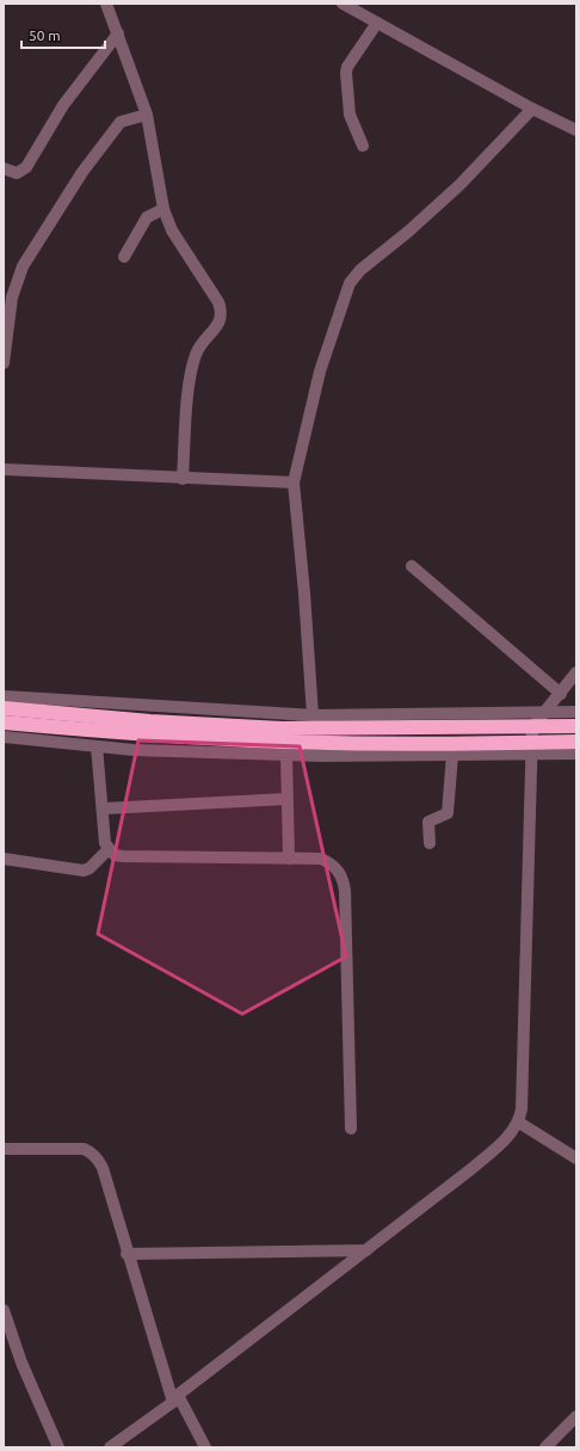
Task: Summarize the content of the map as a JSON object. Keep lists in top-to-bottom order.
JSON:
{
  "scale_bar": "50 m"
}
